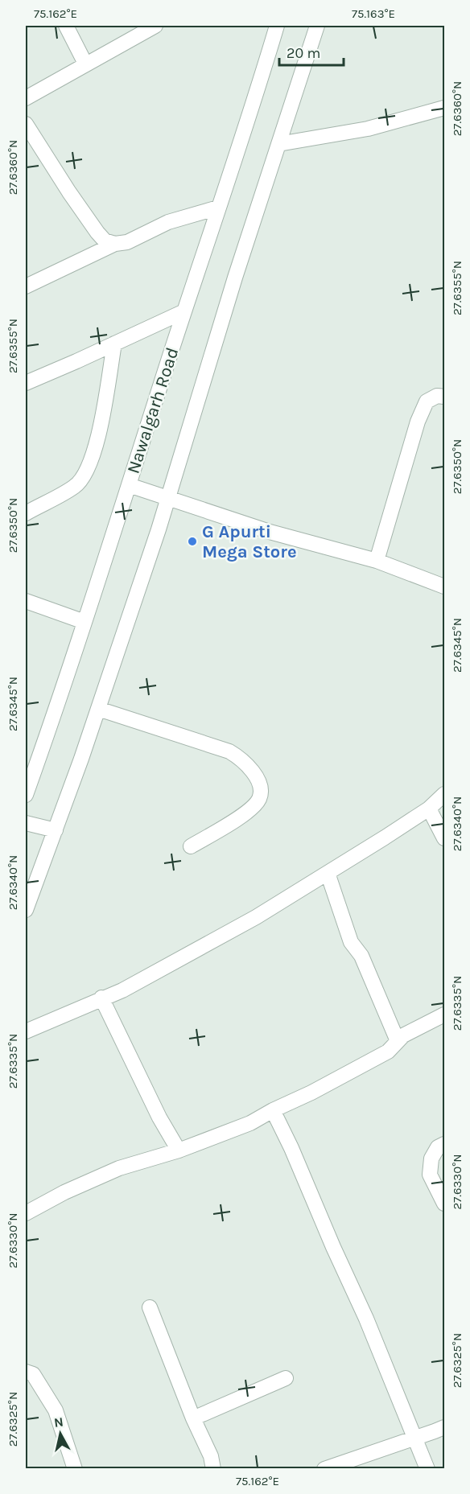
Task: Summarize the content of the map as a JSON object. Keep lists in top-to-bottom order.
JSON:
{
  "streets": {
    "street": ["Nawalgarh Road"]
  },
  "places": ["G Apurti Mega Store"],
  "scale_bar": "20 m",
  "north": "top",
  "coordinates": [
    "75.162°E",
    "75.163°E",
    "27.6360°N",
    "27.6355°N",
    "27.6350°N",
    "27.6345°N",
    "27.6340°N",
    "27.6335°N",
    "27.6330°N",
    "27.6325°N"
  ]
}
